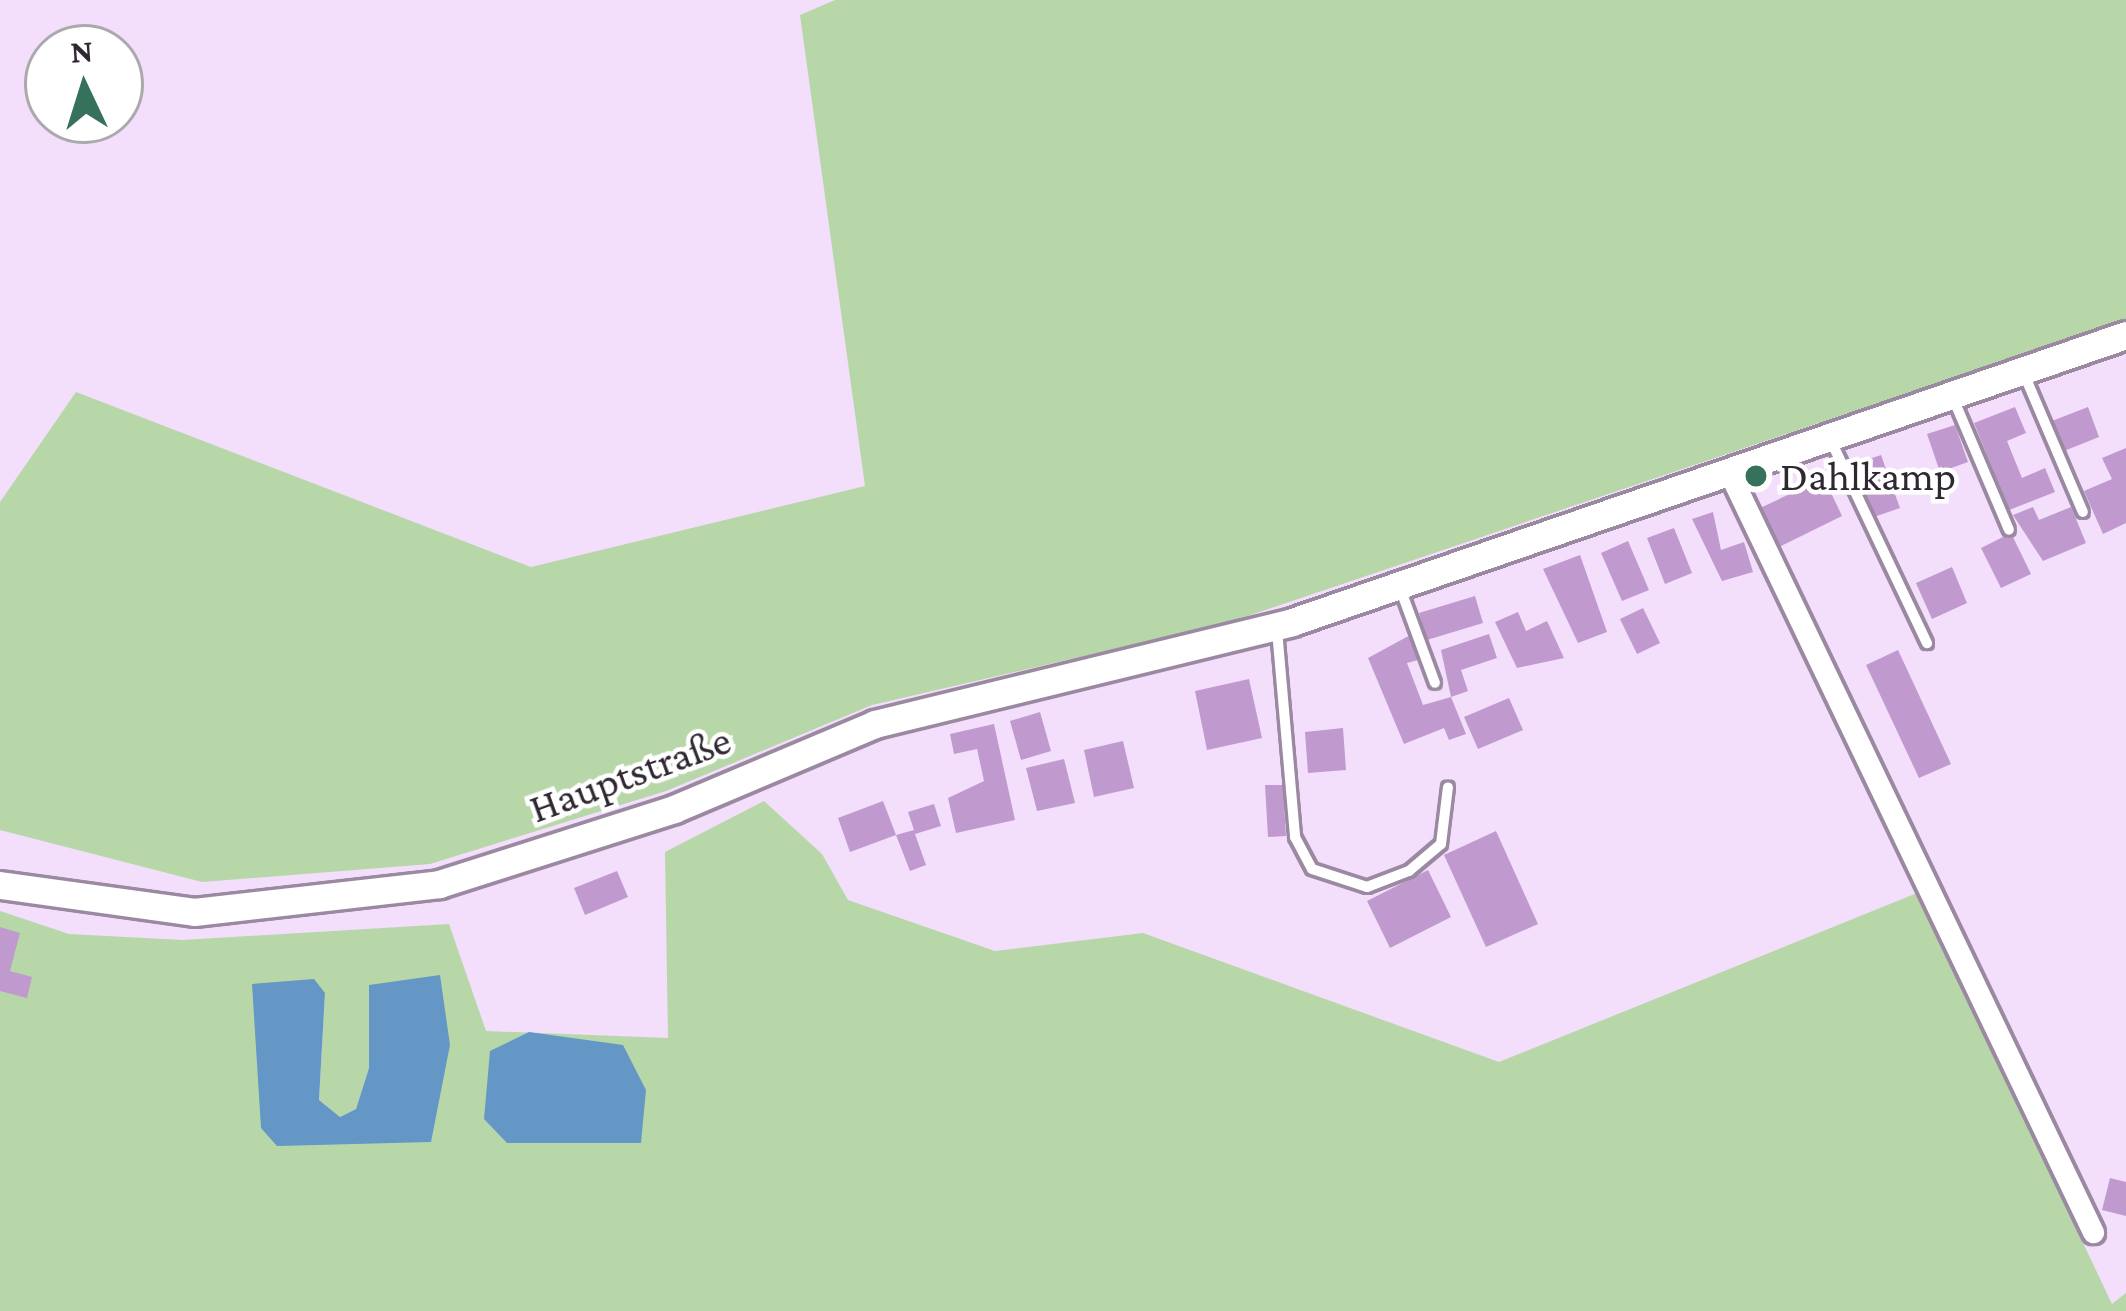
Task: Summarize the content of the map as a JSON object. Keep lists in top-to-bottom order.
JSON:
{
  "streets": {
    "street": ["Hauptstraße"]
  },
  "places": ["Dahlkamp"],
  "north": "top"
}
